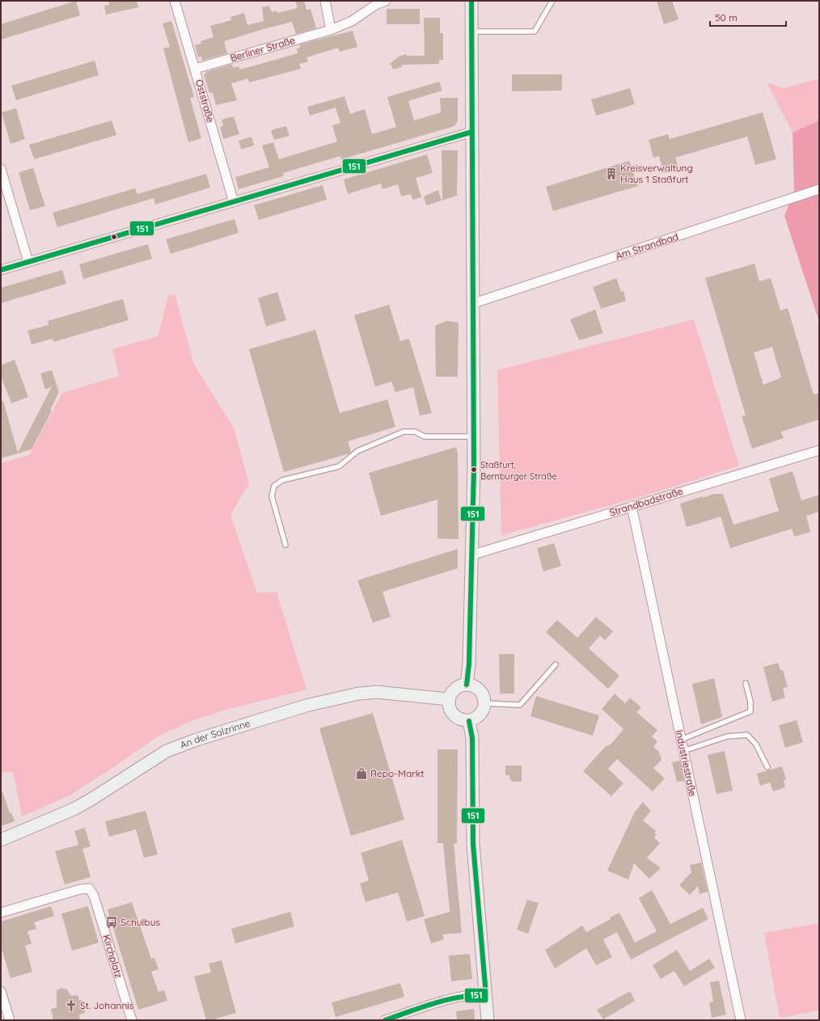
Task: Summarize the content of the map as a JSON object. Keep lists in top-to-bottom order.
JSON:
{
  "streets": {
    "main road": ["An der Salzrinne"],
    "street": [
      "Berliner Straße",
      "Oststraße",
      "Am Strandbad",
      "Strandbadstraße",
      "Industriestraße",
      "Kirchplatz"
    ]
  },
  "crossings": [
    ["Berliner Straße", "Oststraße"],
    ["Strandbadstraße", "Industriestraße"]
  ],
  "places": {
    "building": ["Kreisverwaltung Haus 1 Staßfurt"],
    "other": ["Staßfurt, Bernburger Straße"],
    "shop": ["Repo-Markt"],
    "bus stop": ["Schulbus"],
    "church": ["St. Johannis"]
  },
  "lines": ["transit line 151"],
  "scale_bar": "50 m"
}
